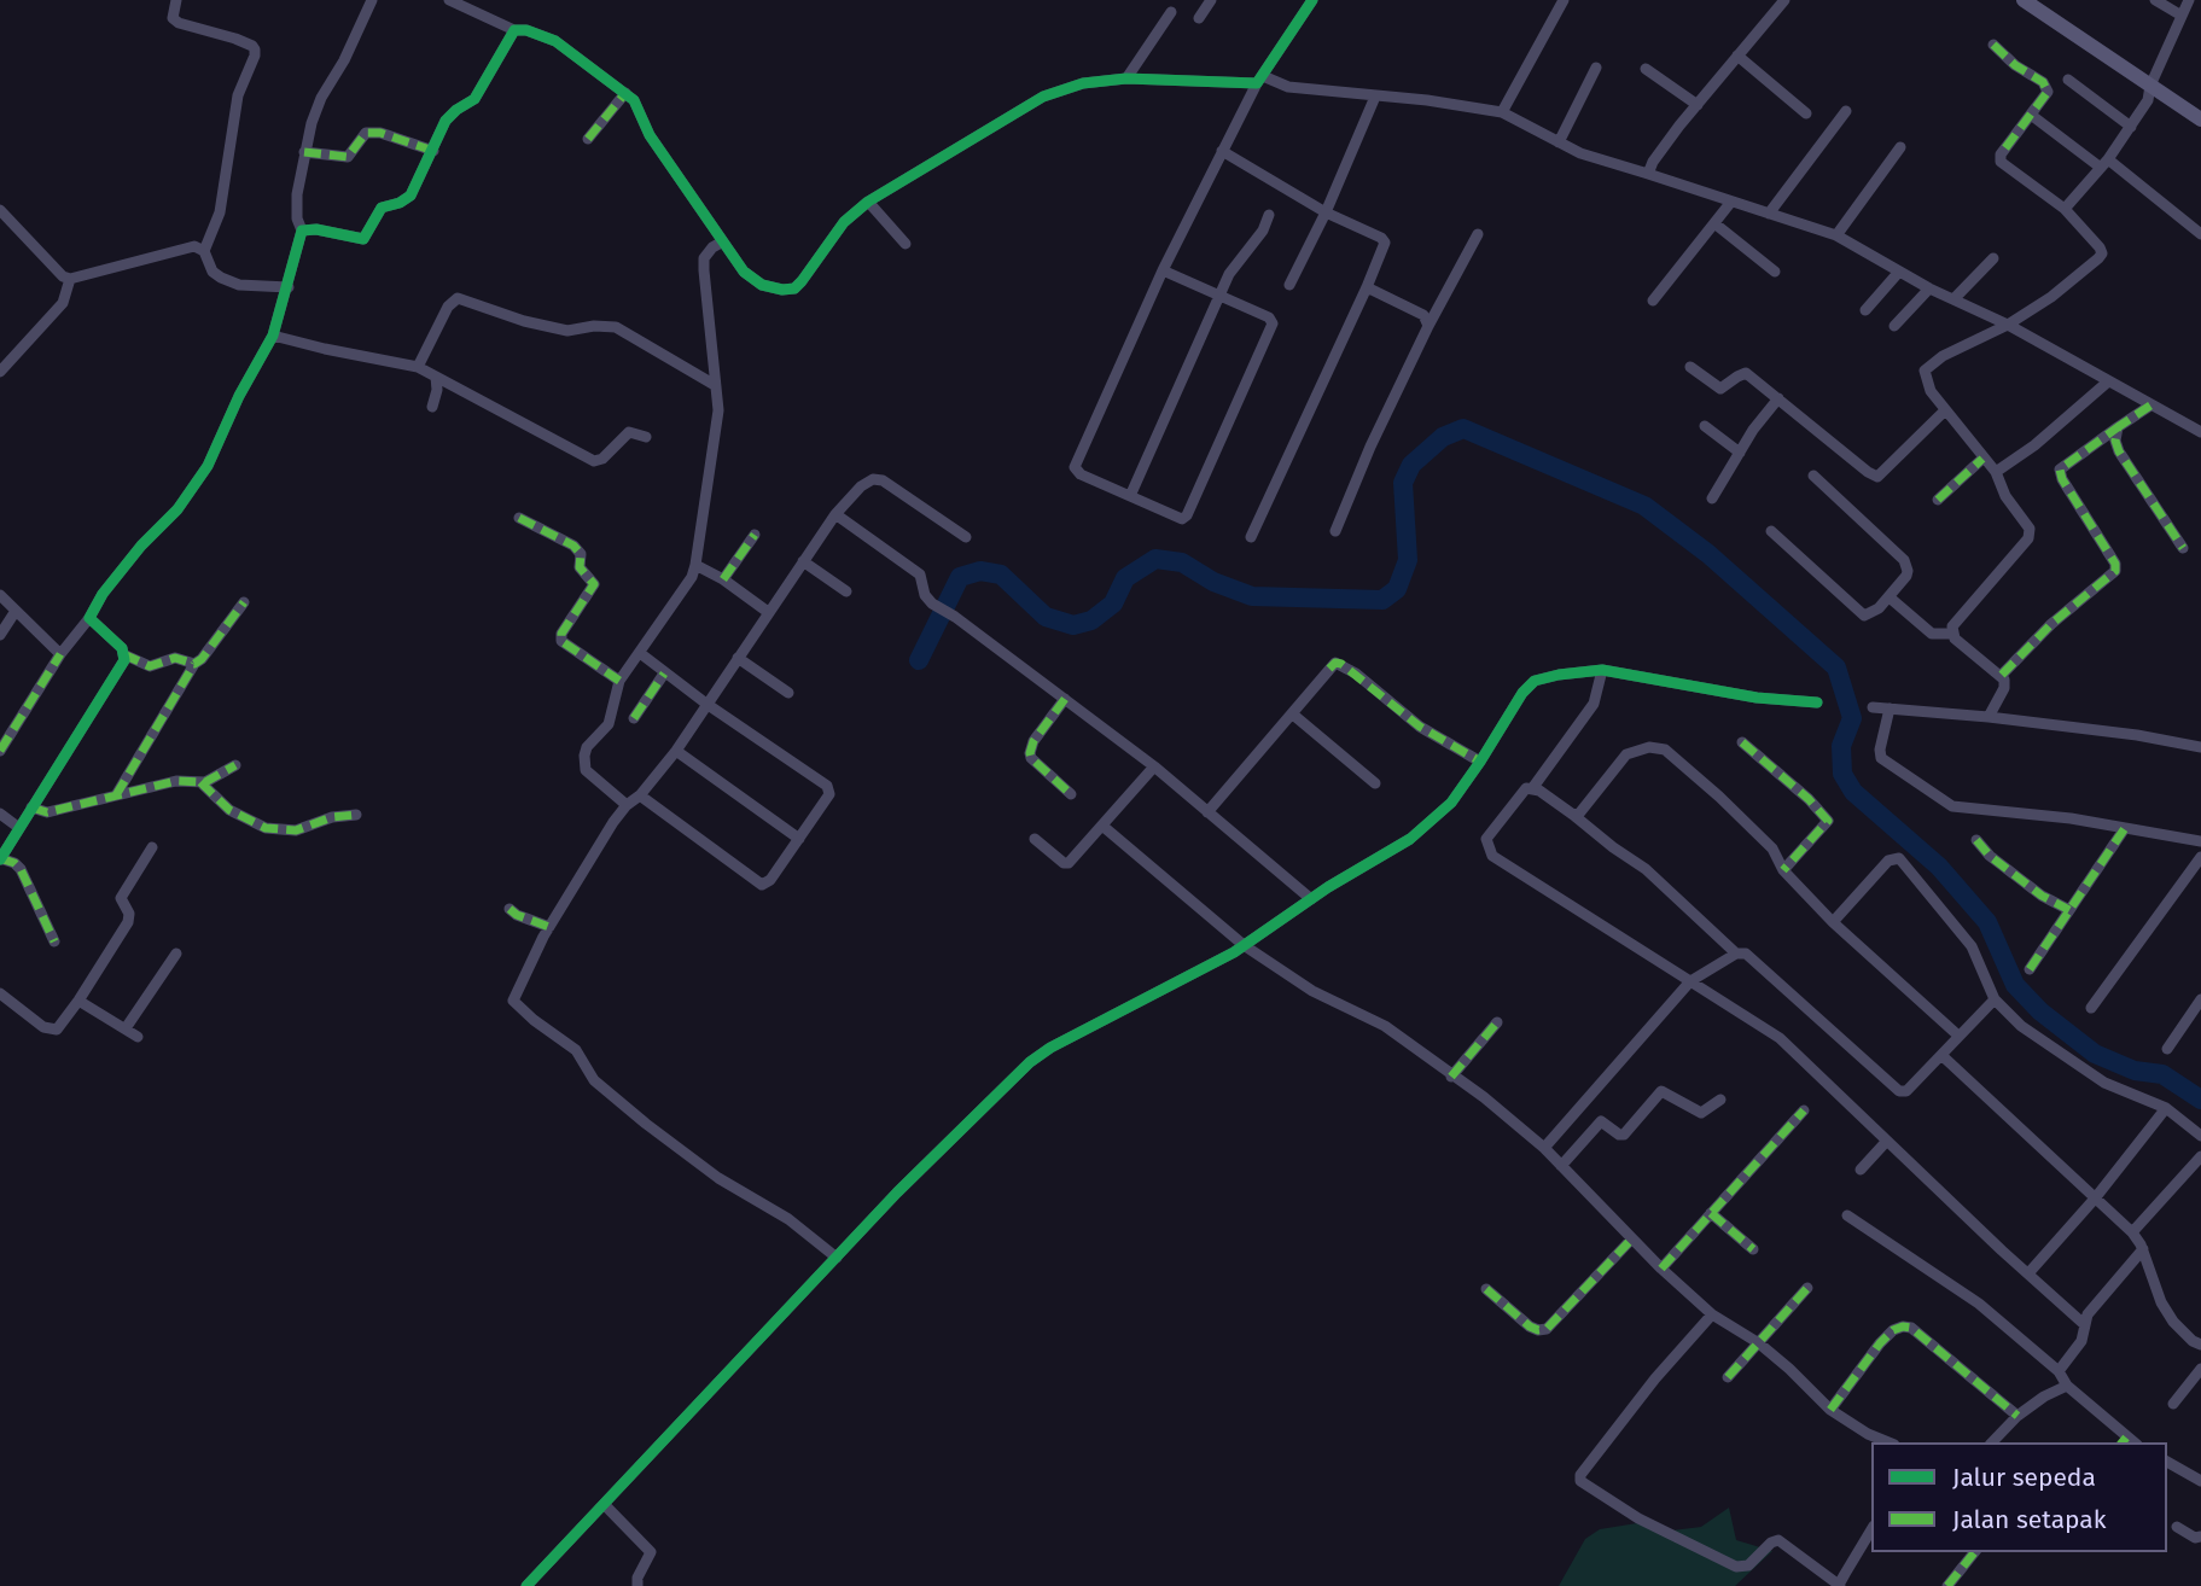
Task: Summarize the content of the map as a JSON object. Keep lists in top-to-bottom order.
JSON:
{
  "legend": ["Jalur sepeda", "Jalan setapak"]
}
